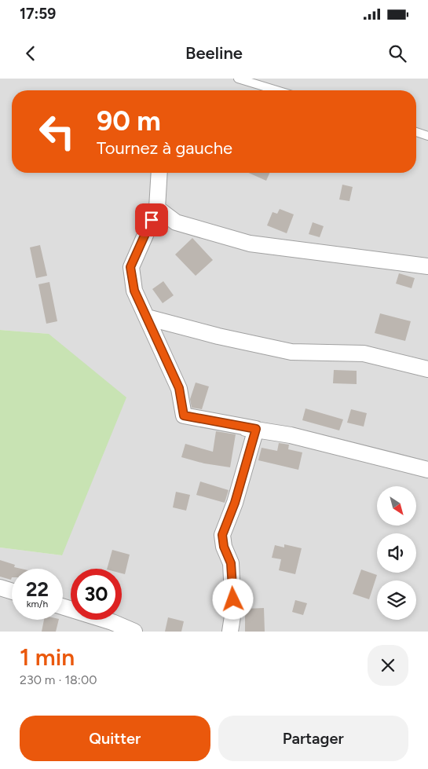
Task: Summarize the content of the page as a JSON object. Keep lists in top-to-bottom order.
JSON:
{
  "north": "bottom right",
  "page": {
    "status": "17:59",
    "header": "Beeline",
    "turn": ["90 m", "Tournez à gauche"],
    "speed": "22 km/h",
    "limit": "30",
    "heading": ["1 min", "230 m · 18:00"],
    "buttons": ["Quitter", "Partager"]
  }
}
